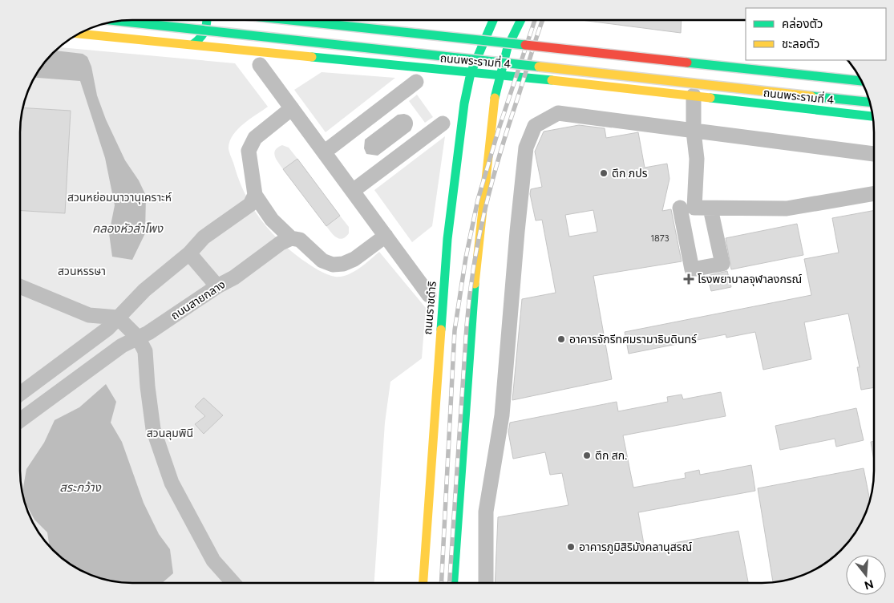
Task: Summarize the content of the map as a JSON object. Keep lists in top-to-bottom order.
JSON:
{
  "streets": {
    "main road": ["ถนนพระรามที่ 4", "ถนนราชดำริ"],
    "street": ["ถนนสายกลาง"]
  },
  "crossings": [
    ["ถนนพระรามที่ 4", "ถนนราชดำริ"]
  ],
  "water": ["คลองหัวลำโพง", "สระกว้าง"],
  "parks": ["สวนหย่อมนาวานุเคราะห์", "สวนหรรษา", "สวนลุมพินี"],
  "places": {
    "other": [
      "ตึก ภปร",
      "อาคารจักรีทศมรามาธิบดินทร์",
      "ตึก สก.",
      "อาคารภูมิสิริมังคลานุสรณ์"
    ],
    "health": ["โรงพยาบาลจุฬาลงกรณ์"]
  },
  "house_numbers": ["1873"],
  "legend": ["คล่องตัว", "ชะลอตัว"],
  "north": "bottom"
}
